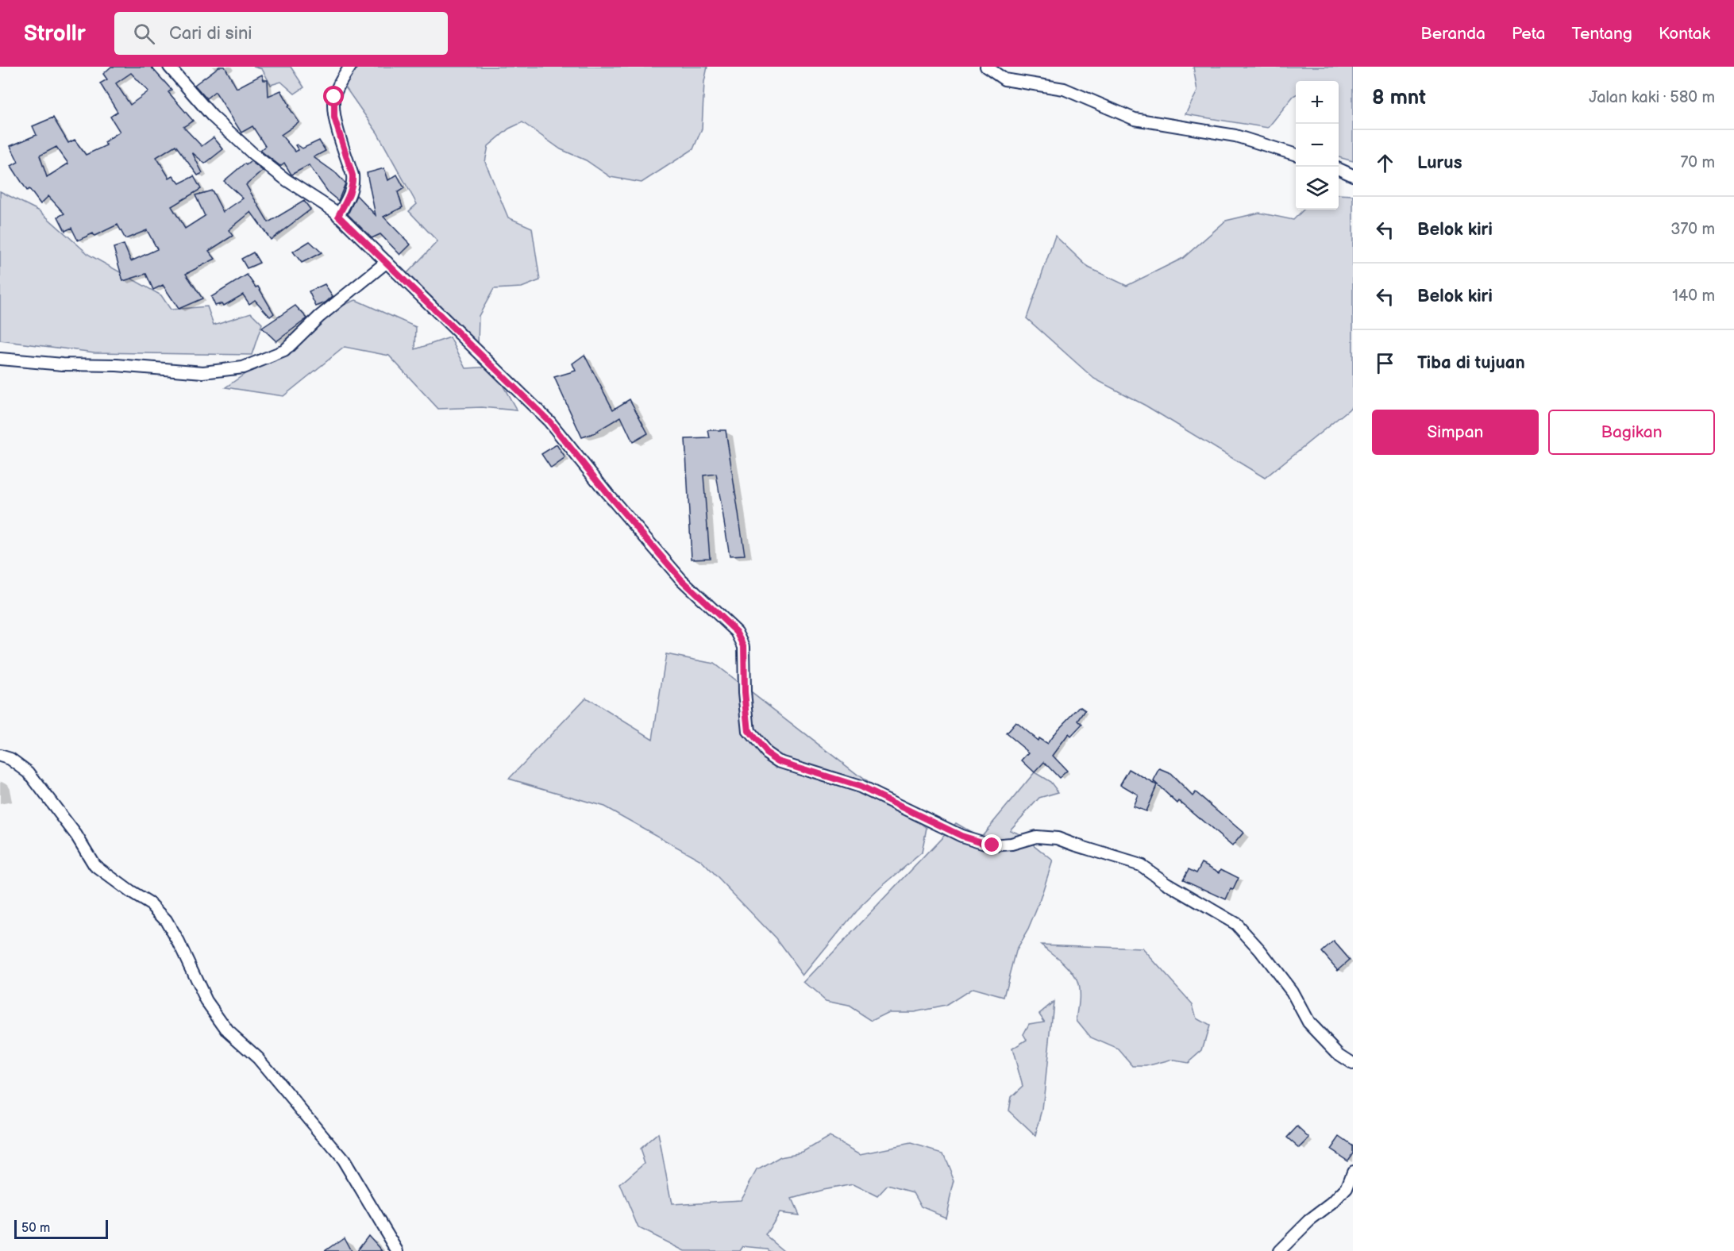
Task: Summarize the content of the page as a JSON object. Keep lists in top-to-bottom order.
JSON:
{
  "scale_bar": "50 m",
  "page": {
    "header": "Strollr",
    "search": "Cari di sini",
    "nav": [
      "Beranda",
      "Peta",
      "Tentang",
      "Kontak"
    ],
    "heading": ["8 mnt", "Jalan kaki · 580 m"],
    "map_buttons": ["+", "−"],
    "list": [
      ["Lurus", "70 m"],
      ["Belok kiri", "370 m"],
      ["Belok kiri", "140 m"],
      "Tiba di tujuan"
    ],
    "buttons": ["Simpan", "Bagikan"],
    "scale": "50 m"
  }
}
